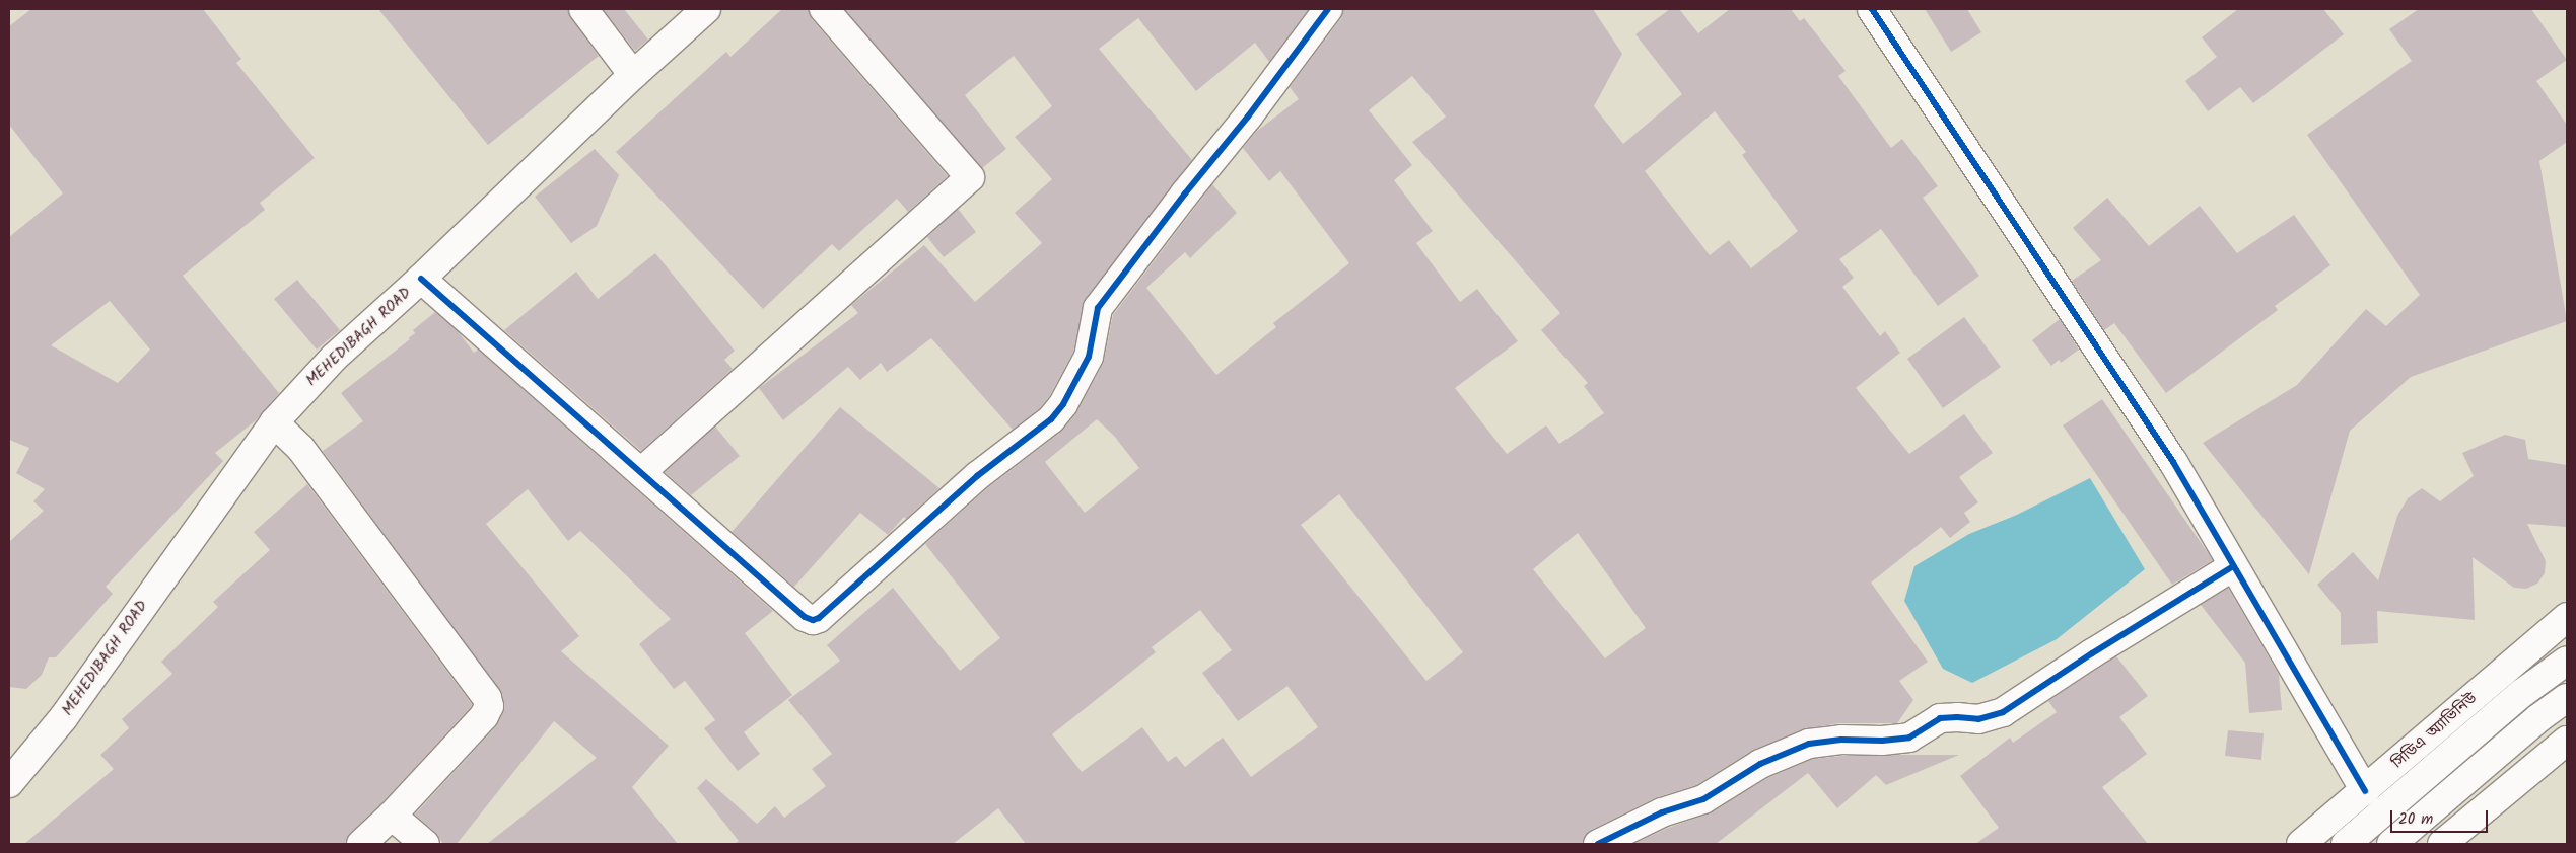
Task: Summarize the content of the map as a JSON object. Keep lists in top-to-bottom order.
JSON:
{
  "streets": {
    "main road": ["MEHEDIBAGH ROAD", "সিডিএ অ্যাভিনিউ"]
  },
  "scale_bar": "20 m"
}
